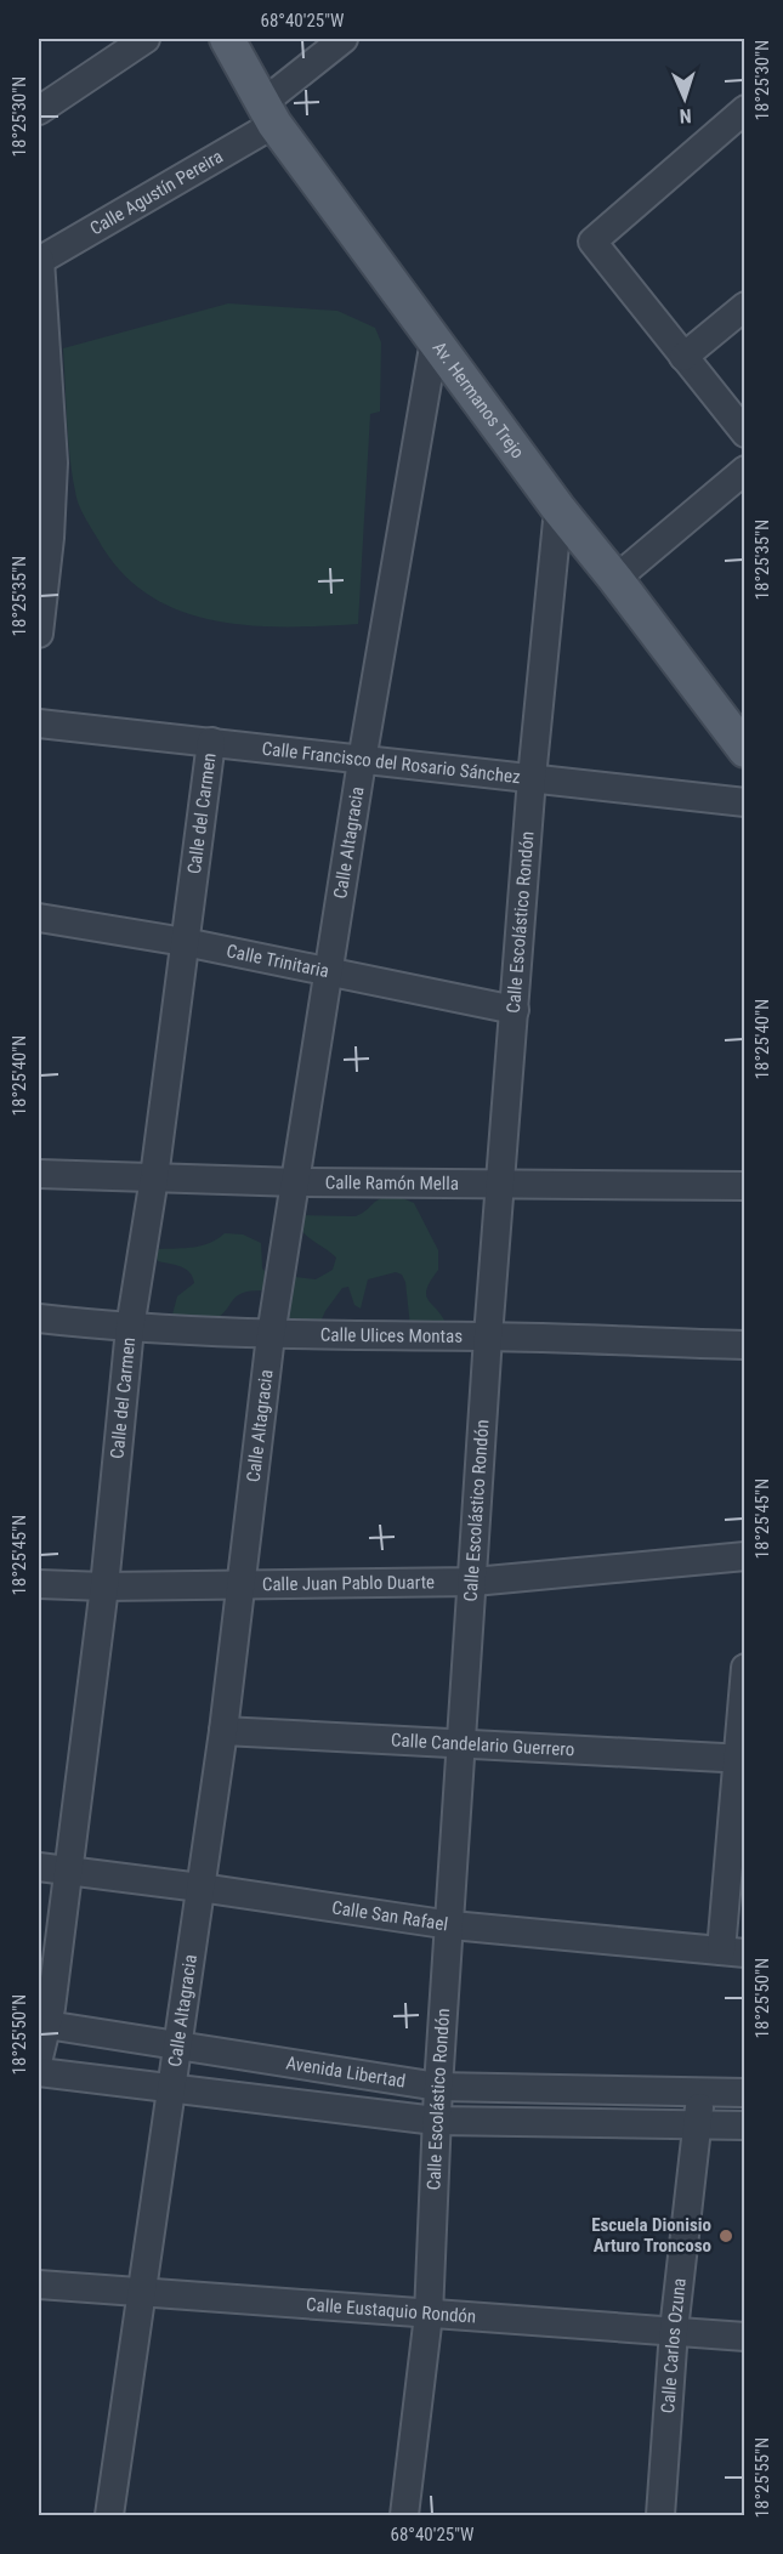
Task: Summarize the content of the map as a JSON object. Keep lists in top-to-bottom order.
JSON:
{
  "streets": {
    "main road": ["Av. Hermanos Trejo"],
    "street": [
      "Calle Agustín Pereira",
      "Calle Francisco del Rosario Sánchez",
      "Calle del Carmen",
      "Calle Altagracia",
      "Calle Escolástico Rondón",
      "Calle Trinitaria",
      "Calle Ramón Mella",
      "Calle Ulices Montas",
      "Calle Juan Pablo Duarte",
      "Calle Candelario Guerrero",
      "Calle San Rafael",
      "Avenida Libertad",
      "Calle Eustaquio Rondón",
      "Calle Carlos Ozuna"
    ]
  },
  "crossings": [
    ["Calle Agustín Pereira", "Av. Hermanos Trejo"],
    ["Av. Hermanos Trejo", "Calle Altagracia"],
    ["Av. Hermanos Trejo", "Calle Escolástico Rondón"],
    ["Calle Francisco del Rosario Sánchez", "Calle del Carmen"],
    ["Calle Francisco del Rosario Sánchez", "Calle Altagracia"],
    ["Calle Francisco del Rosario Sánchez", "Calle Escolástico Rondón"],
    ["Calle del Carmen", "Calle Trinitaria"],
    ["Calle del Carmen", "Calle Ramón Mella"],
    ["Calle del Carmen", "Calle Ulices Montas"],
    ["Calle del Carmen", "Calle Juan Pablo Duarte"],
    ["Calle del Carmen", "Calle San Rafael"],
    ["Calle del Carmen", "Avenida Libertad"],
    ["Calle Altagracia", "Calle Trinitaria"],
    ["Calle Altagracia", "Calle Ramón Mella"],
    ["Calle Altagracia", "Calle Ulices Montas"],
    ["Calle Altagracia", "Calle Juan Pablo Duarte"],
    ["Calle Altagracia", "Calle Candelario Guerrero"],
    ["Calle Altagracia", "Calle San Rafael"],
    ["Calle Altagracia", "Avenida Libertad"],
    ["Calle Altagracia", "Calle Eustaquio Rondón"],
    ["Calle Escolástico Rondón", "Calle Trinitaria"],
    ["Calle Escolástico Rondón", "Calle Ramón Mella"],
    ["Calle Escolástico Rondón", "Calle Ulices Montas"],
    ["Calle Escolástico Rondón", "Calle Juan Pablo Duarte"],
    ["Calle Escolástico Rondón", "Calle Candelario Guerrero"],
    ["Calle Escolástico Rondón", "Calle San Rafael"],
    ["Calle Escolástico Rondón", "Avenida Libertad"],
    ["Calle Escolástico Rondón", "Calle Eustaquio Rondón"],
    ["Avenida Libertad", "Calle Carlos Ozuna"],
    ["Calle Eustaquio Rondón", "Calle Carlos Ozuna"]
  ],
  "places": ["Escuela Dionisio Arturo Troncoso"],
  "north": "bottom",
  "coordinates": [
    "68°40'25\"W",
    "18°25'30\"N",
    "18°25'35\"N",
    "18°25'40\"N",
    "18°25'45\"N",
    "18°25'50\"N",
    "18°25'55\"N"
  ]
}
